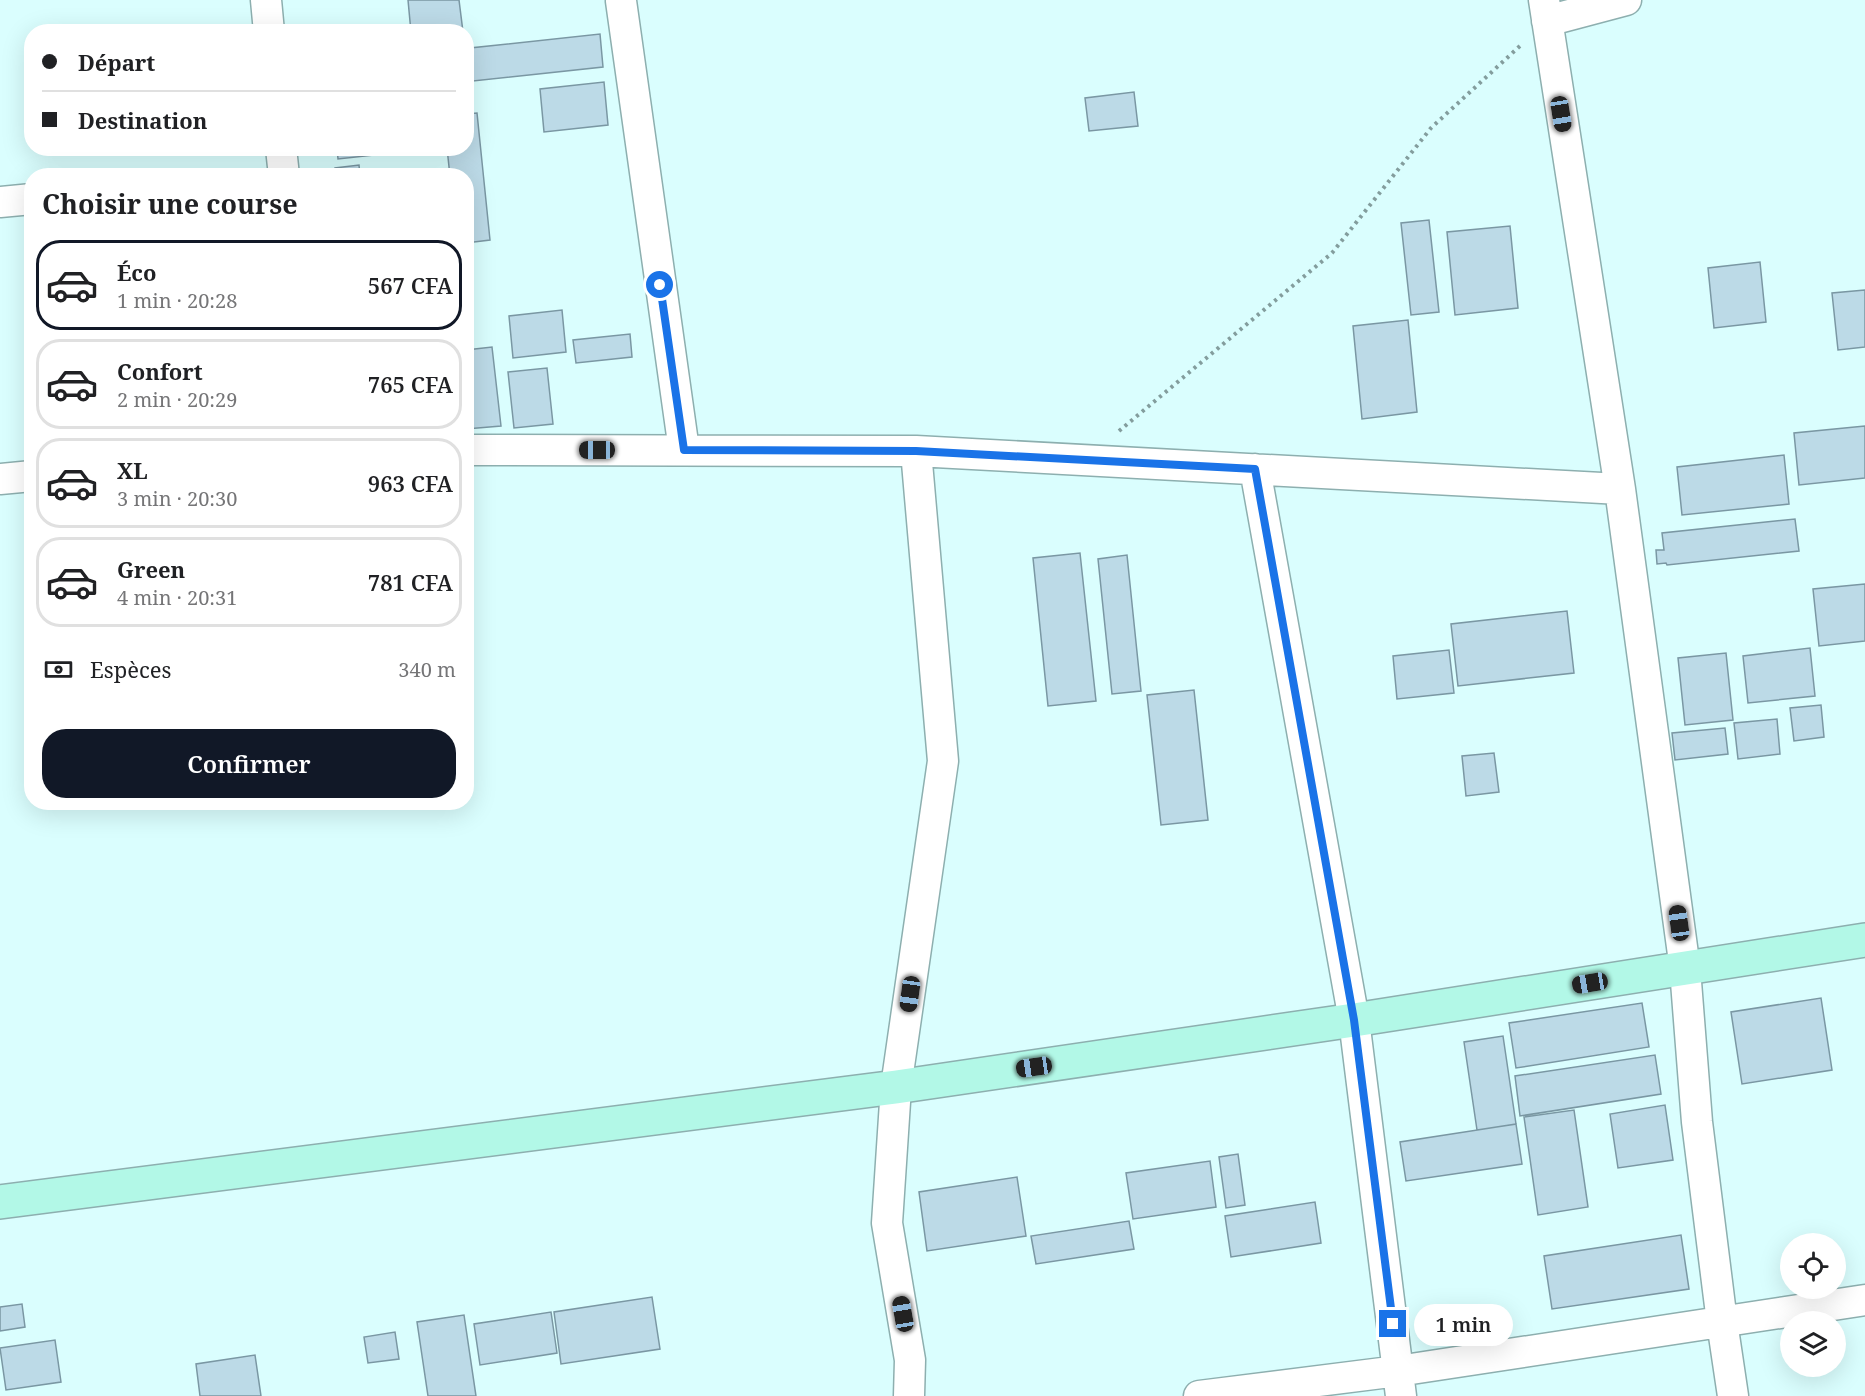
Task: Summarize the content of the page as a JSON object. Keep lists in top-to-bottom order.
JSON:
{
  "page": {
    "banner": ["Départ", "Destination"],
    "heading": "Choisir une course",
    "list": [
      {
        "name": "Éco",
        "note": "1 min · 20:28",
        "value": "567 CFA"
      },
      {
        "name": "Confort",
        "note": "2 min · 20:29",
        "value": "765 CFA"
      },
      {
        "name": "XL",
        "note": "3 min · 20:30",
        "value": "963 CFA"
      },
      {
        "name": "Green",
        "note": "4 min · 20:31",
        "value": "781 CFA"
      }
    ],
    "pay": ["Espèces", "340 m"],
    "buttons": "Confirmer",
    "bubble": "1 min"
  }
}
